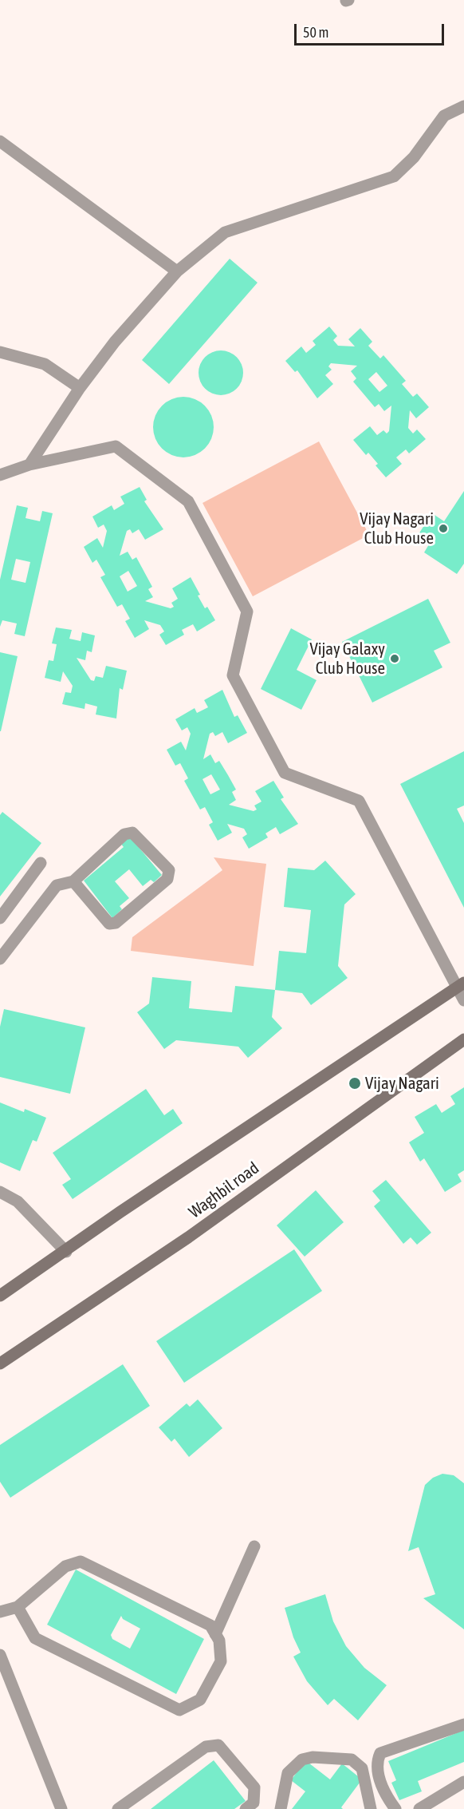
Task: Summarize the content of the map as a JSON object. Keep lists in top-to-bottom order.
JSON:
{
  "streets": {
    "main road": ["Waghbil road"]
  },
  "places": ["Vijay Nagari Club House", "Vijay Galaxy Club House", "Vijay Nagari"],
  "scale_bar": "50 m"
}
